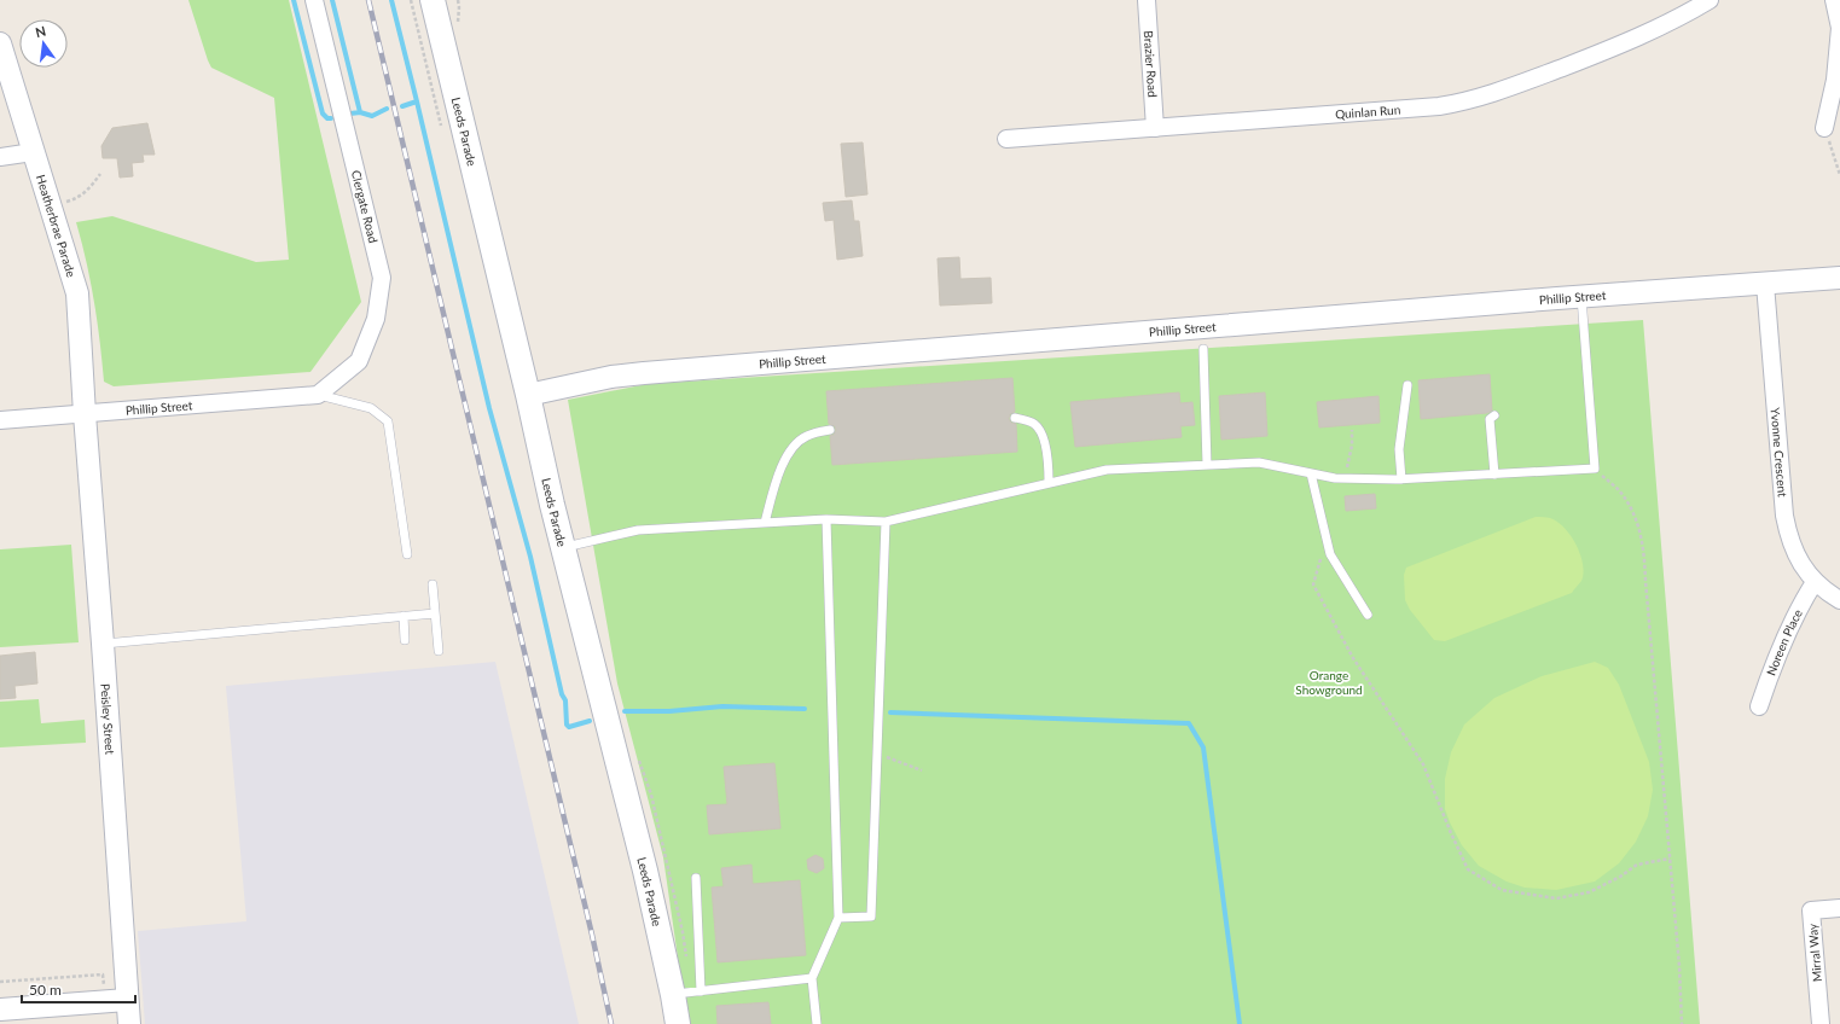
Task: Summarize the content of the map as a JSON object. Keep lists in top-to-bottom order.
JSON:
{
  "streets": {
    "main road": ["Leeds Parade"],
    "street": [
      "Brazier Road",
      "Quinlan Run",
      "Clergate Road",
      "Heatherbrae Parade",
      "Phillip Street",
      "Yvonne Crescent",
      "Noreen Place",
      "Peisley Street",
      "Mirral Way"
    ]
  },
  "crossings": [
    ["Brazier Road", "Quinlan Run"],
    ["Leeds Parade", "Phillip Street"],
    ["Clergate Road", "Phillip Street"],
    ["Heatherbrae Parade", "Phillip Street"],
    ["Heatherbrae Parade", "Peisley Street"],
    ["Phillip Street", "Yvonne Crescent"],
    ["Phillip Street", "Peisley Street"],
    ["Yvonne Crescent", "Noreen Place"]
  ],
  "parks": ["Orange Showground"],
  "scale_bar": "50 m",
  "north": "top"
}
